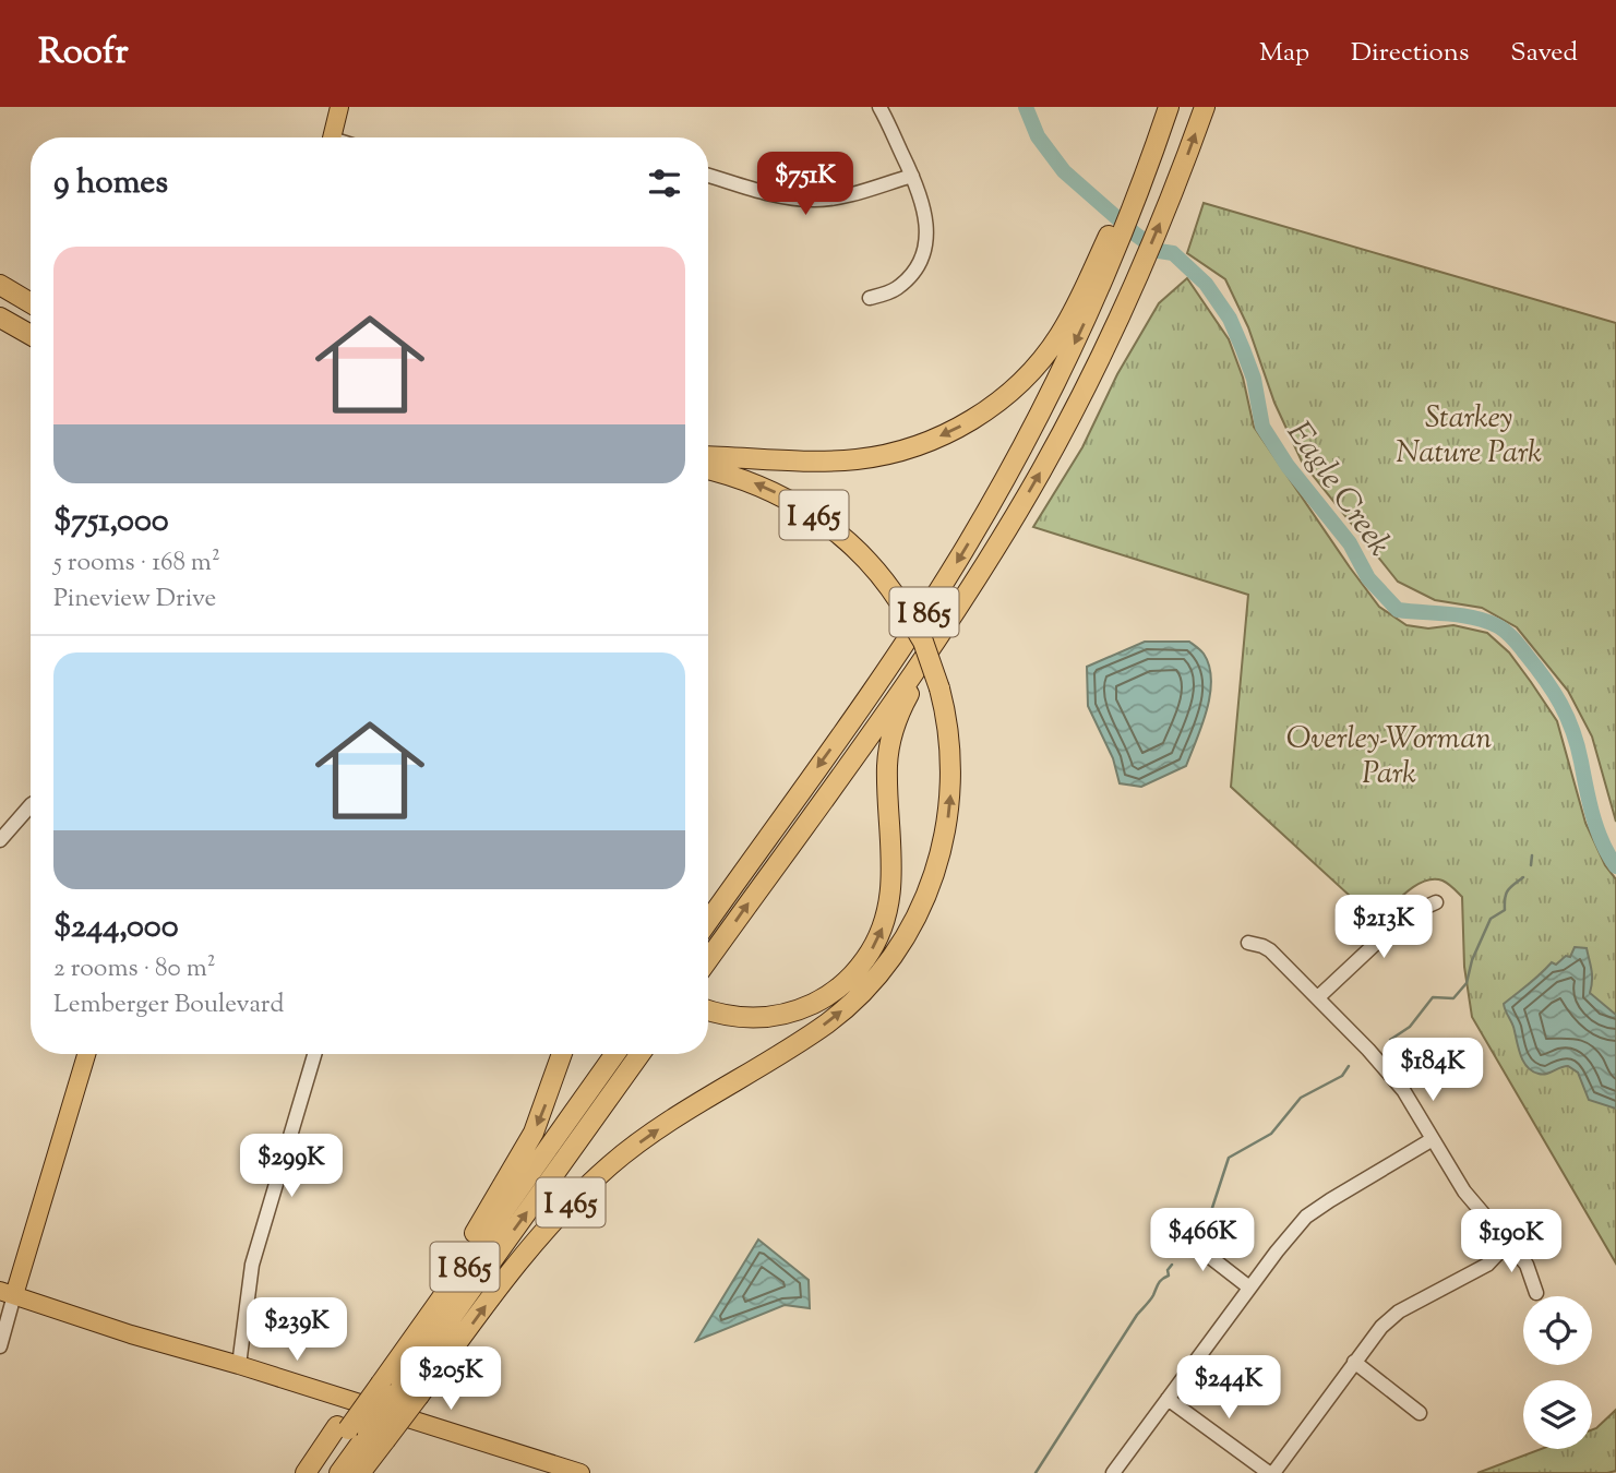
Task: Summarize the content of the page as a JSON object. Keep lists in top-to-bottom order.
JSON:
{
  "streets": {
    "highway": ["I 465", "I 865"]
  },
  "crossings": [
    ["I 465", "I 865"]
  ],
  "water": ["Eagle Creek"],
  "parks": ["Starkey Nature Park", "Overley-Worman Park"],
  "page": {
    "header": "Roofr",
    "nav": ["Map", "Directions", "Saved"],
    "heading": "9 homes",
    "price": [
      "$751K",
      "$213K",
      "$184K",
      "$299K",
      "$466K",
      "$190K",
      "$239K",
      "$205K",
      "$244K"
    ],
    "list": [
      {
        "name": "$751,000",
        "note": "5 rooms · 168 m² · Pineview Drive"
      },
      {
        "name": "$244,000",
        "note": "2 rooms · 80 m² · Lemberger Boulevard"
      }
    ]
  }
}
